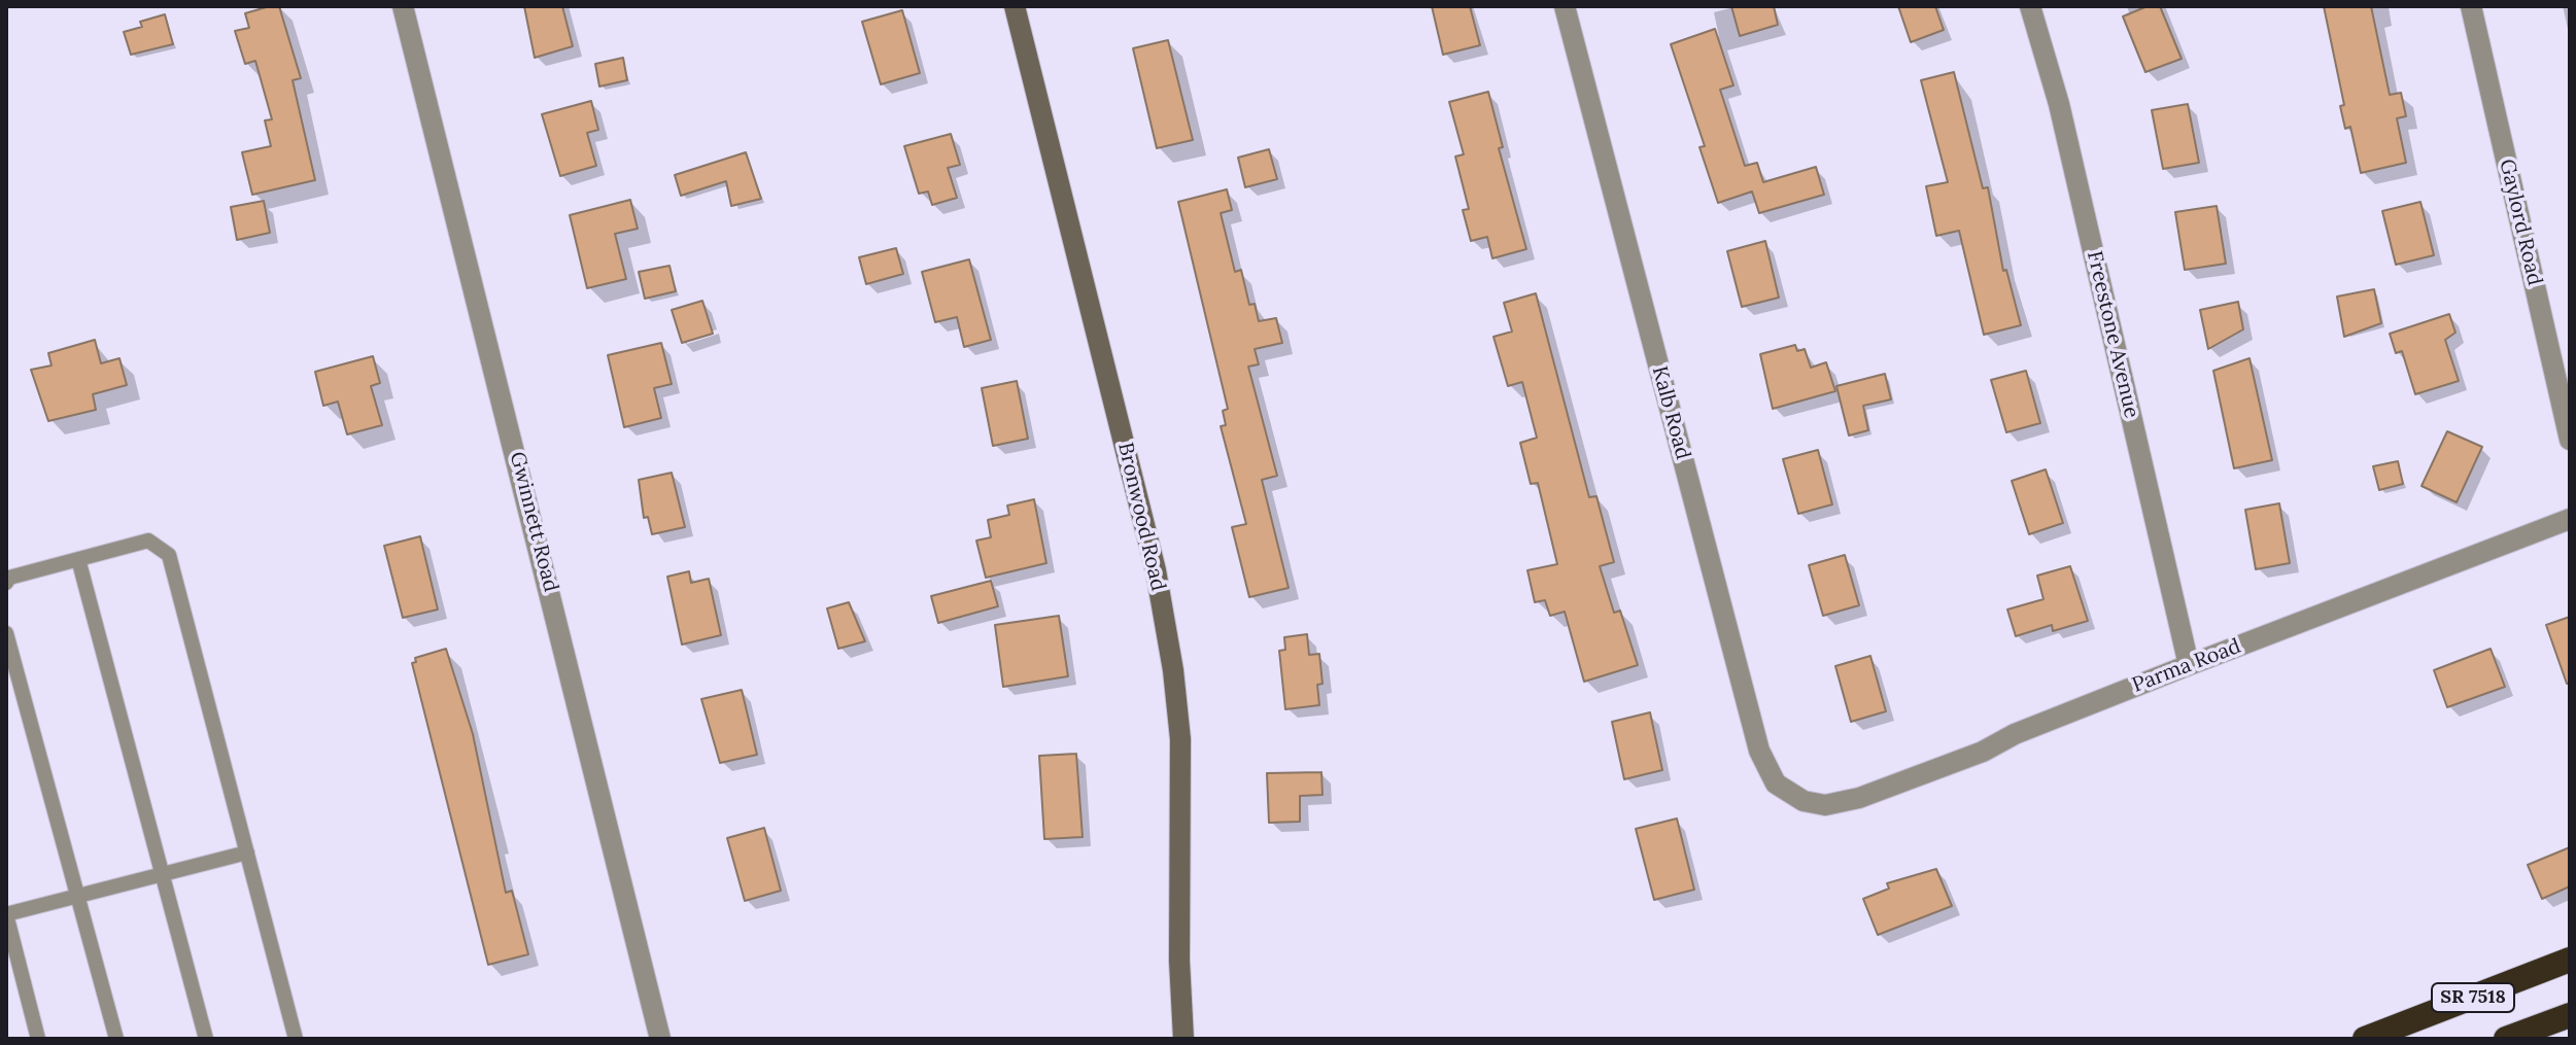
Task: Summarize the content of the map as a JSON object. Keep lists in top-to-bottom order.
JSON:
{
  "streets": {
    "highway": ["SR 7518"],
    "street": [
      "Gaylord Road",
      "Freestone Avenue",
      "Kalb Road",
      "Bronwood Road",
      "Gwinnett Road",
      "Parma Road"
    ]
  },
  "crossings": [
    ["Freestone Avenue", "Parma Road"],
    ["Kalb Road", "Parma Road"]
  ]
}
